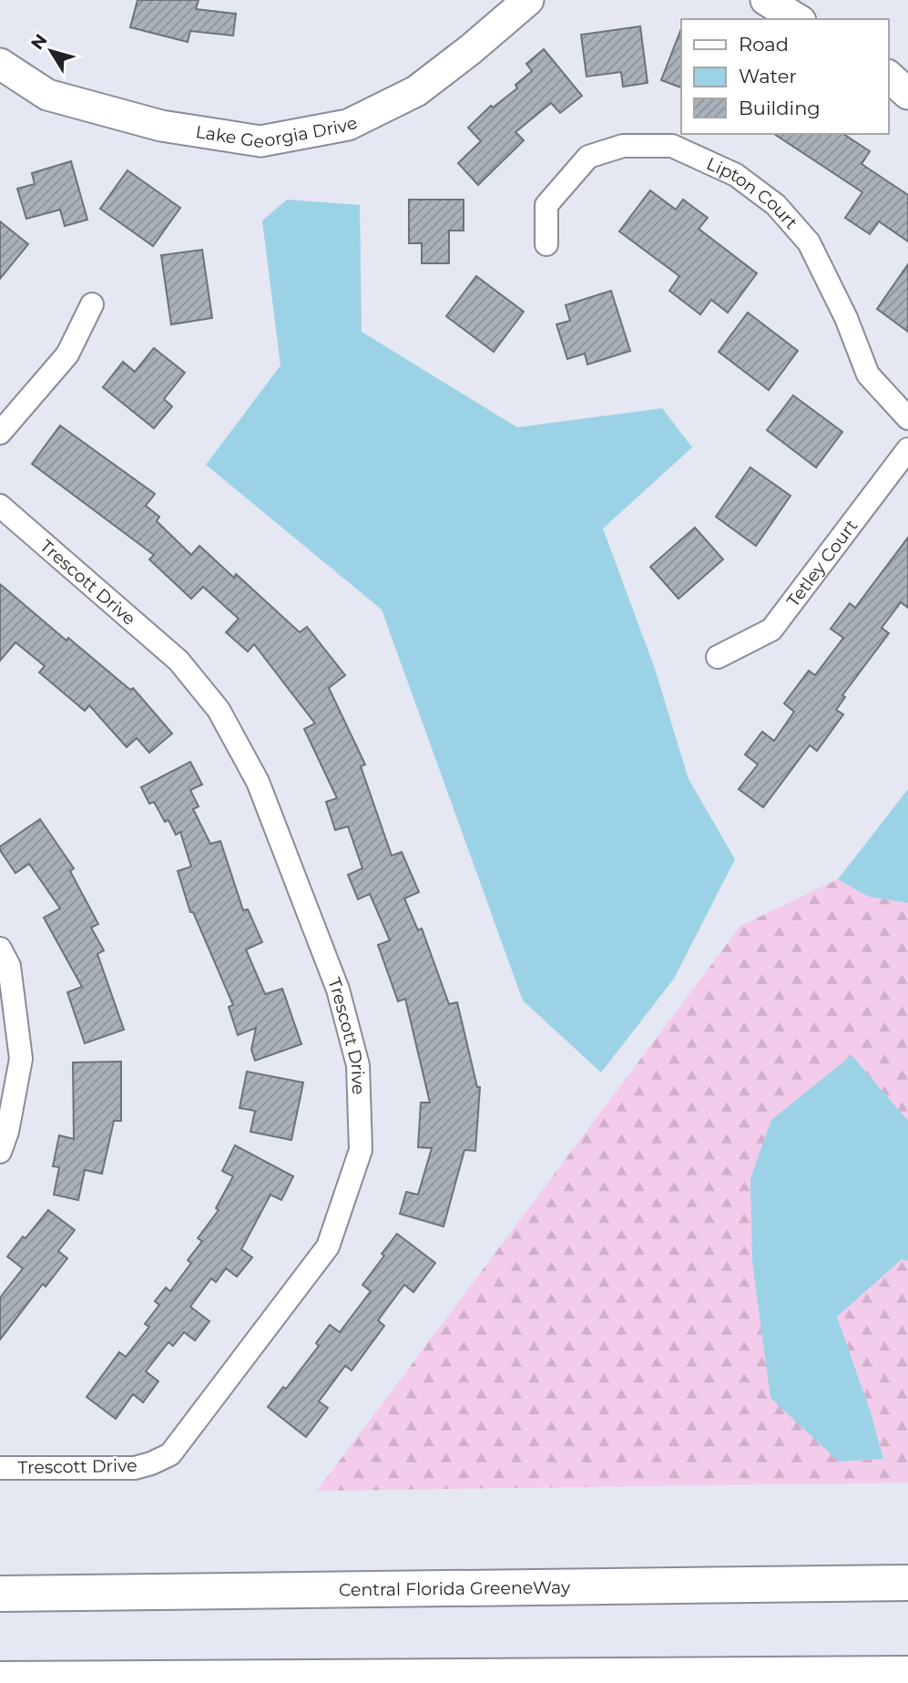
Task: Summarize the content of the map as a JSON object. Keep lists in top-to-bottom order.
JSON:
{
  "streets": {
    "highway": ["Central Florida GreeneWay"],
    "street": [
      "Lake Georgia Drive",
      "Lipton Court",
      "Tetley Court",
      "Trescott Drive"
    ]
  },
  "legend": ["Road", "Water", "Building"],
  "north": "top left"
}
